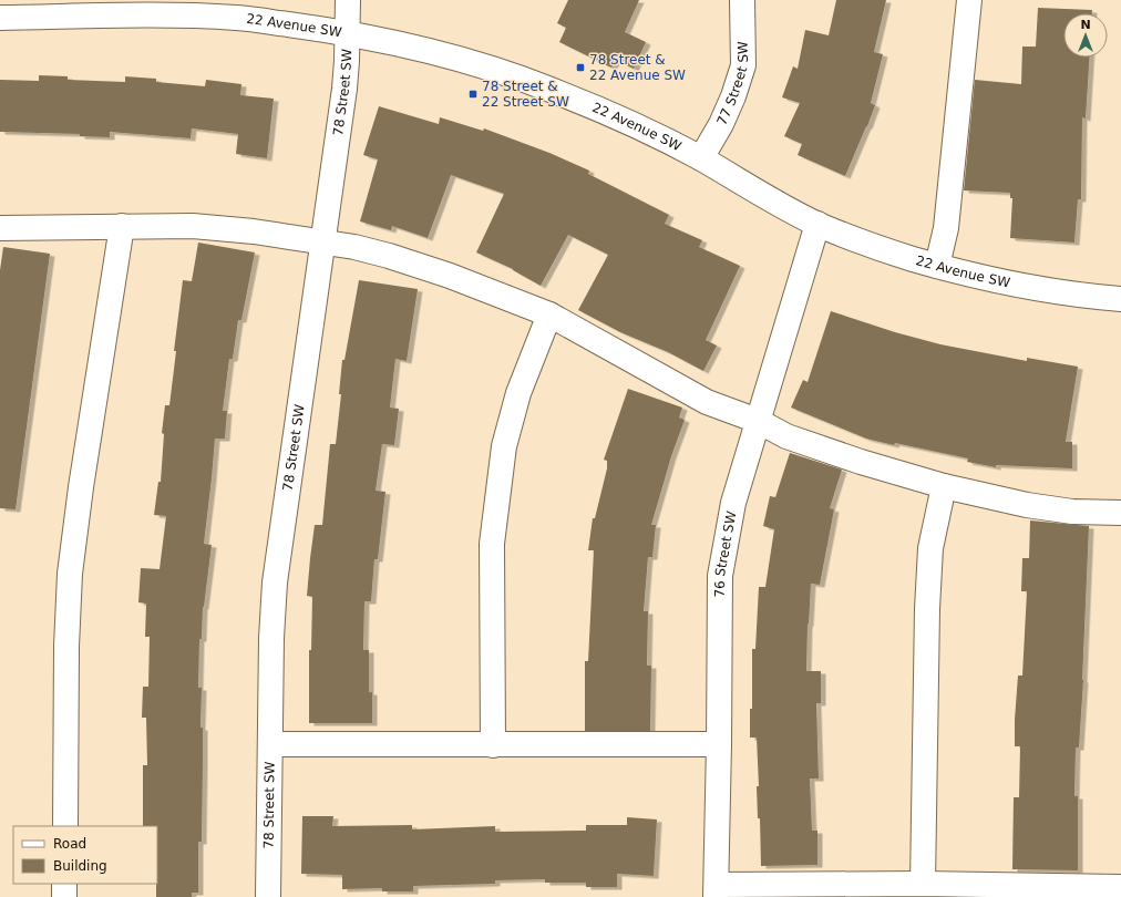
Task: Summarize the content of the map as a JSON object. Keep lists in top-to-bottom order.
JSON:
{
  "streets": {
    "street": [
      "22 Avenue SW",
      "77 Street SW",
      "78 Street SW",
      "76 Street SW"
    ]
  },
  "crossings": [
    ["22 Avenue SW", "77 Street SW"],
    ["22 Avenue SW", "78 Street SW"],
    ["22 Avenue SW", "76 Street SW"]
  ],
  "places": {
    "transit": ["78 Street & 22 Avenue SW", "78 Street & 22 Street SW"]
  },
  "legend": ["Road", "Building"],
  "north": "top"
}
